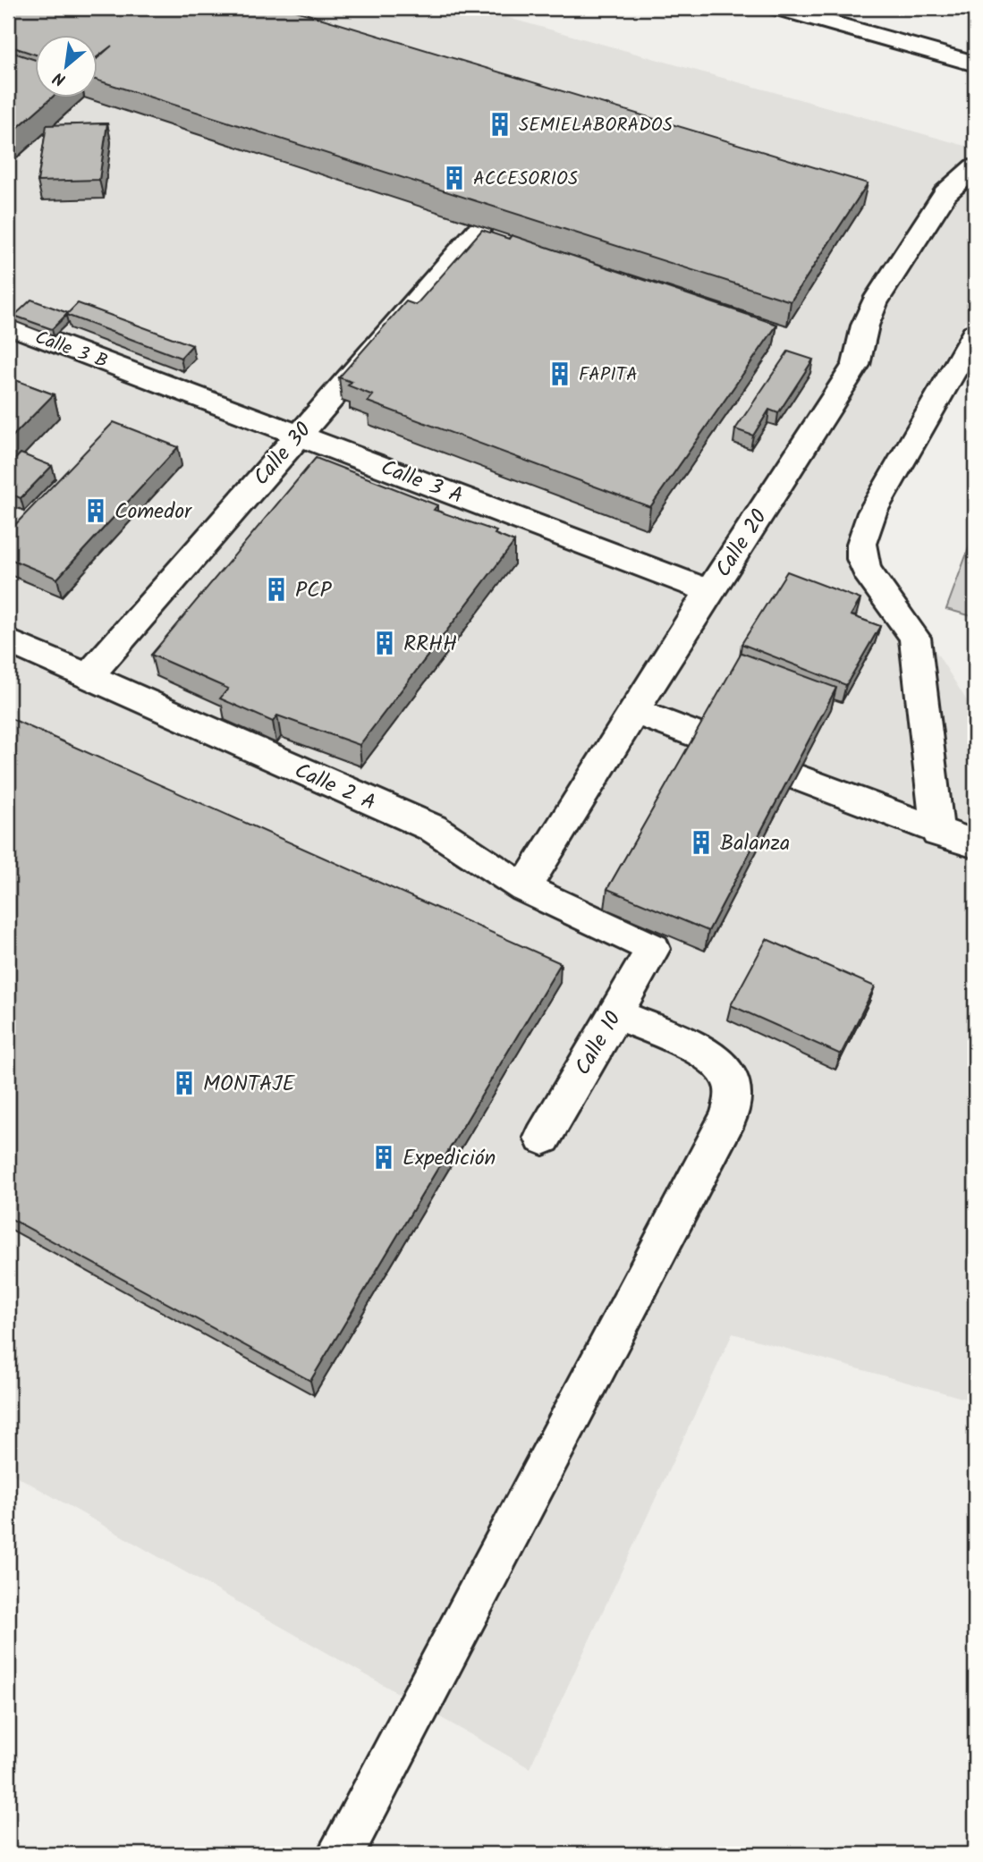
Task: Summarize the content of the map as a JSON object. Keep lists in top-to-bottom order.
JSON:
{
  "streets": {
    "street": [
      "Calle 3 B",
      "Calle 30",
      "Calle 3 A",
      "Calle 20",
      "Calle 2 A",
      "Calle 10"
    ]
  },
  "crossings": [
    ["Calle 3 B", "Calle 3 A"],
    ["Calle 30", "Calle 3 A"],
    ["Calle 30", "Calle 2 A"],
    ["Calle 3 A", "Calle 20"],
    ["Calle 20", "Calle 2 A"],
    ["Calle 2 A", "Calle 10"]
  ],
  "places": {
    "building": [
      "SEMIELABORADOS",
      "ACCESORIOS",
      "FAPITA",
      "Comedor",
      "PCP",
      "RRHH",
      "Balanza",
      "MONTAJE",
      "Expedición"
    ]
  },
  "north": "bottom left"
}
